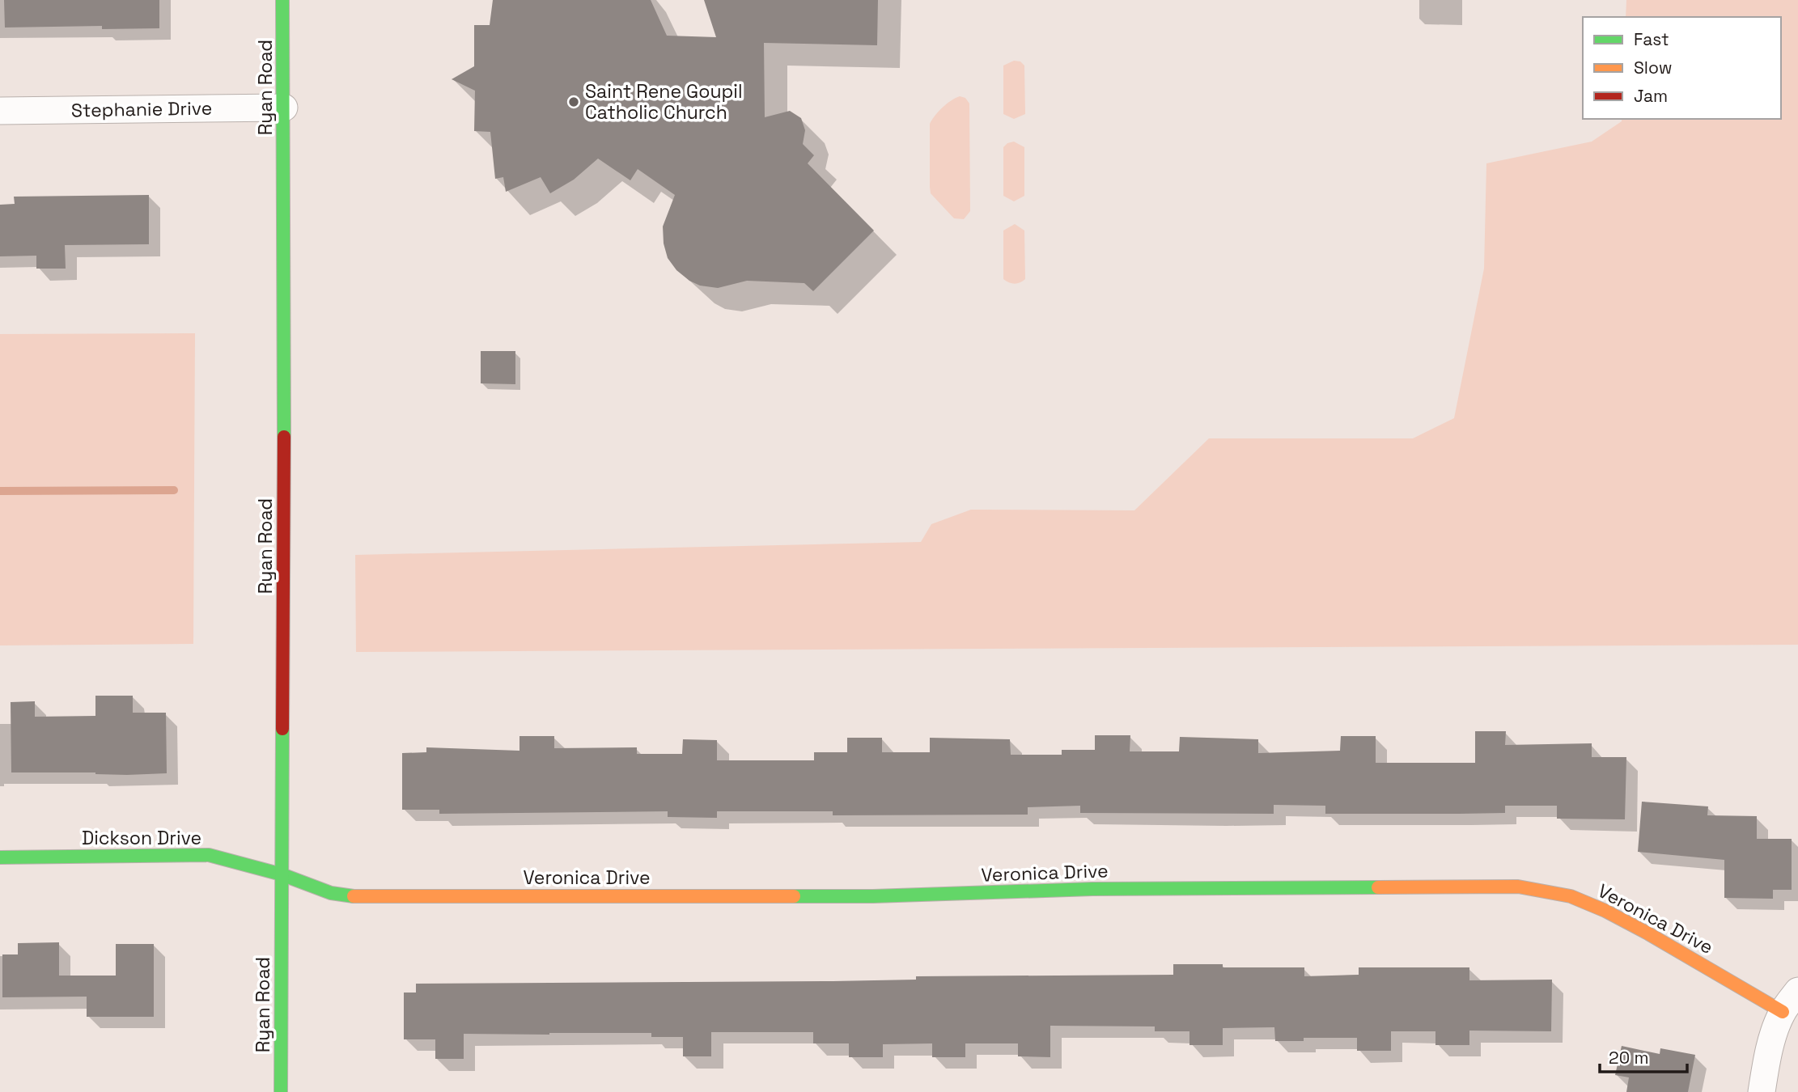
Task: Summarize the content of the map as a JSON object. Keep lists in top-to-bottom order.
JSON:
{
  "streets": {
    "street": [
      "Ryan Road",
      "Stephanie Drive",
      "Dickson Drive",
      "Veronica Drive"
    ]
  },
  "crossings": [
    ["Ryan Road", "Stephanie Drive"],
    ["Ryan Road", "Dickson Drive"],
    ["Ryan Road", "Veronica Drive"],
    ["Dickson Drive", "Veronica Drive"]
  ],
  "places": ["Saint Rene Goupil Catholic Church"],
  "legend": ["Fast", "Slow", "Jam"],
  "scale_bar": "20 m"
}
